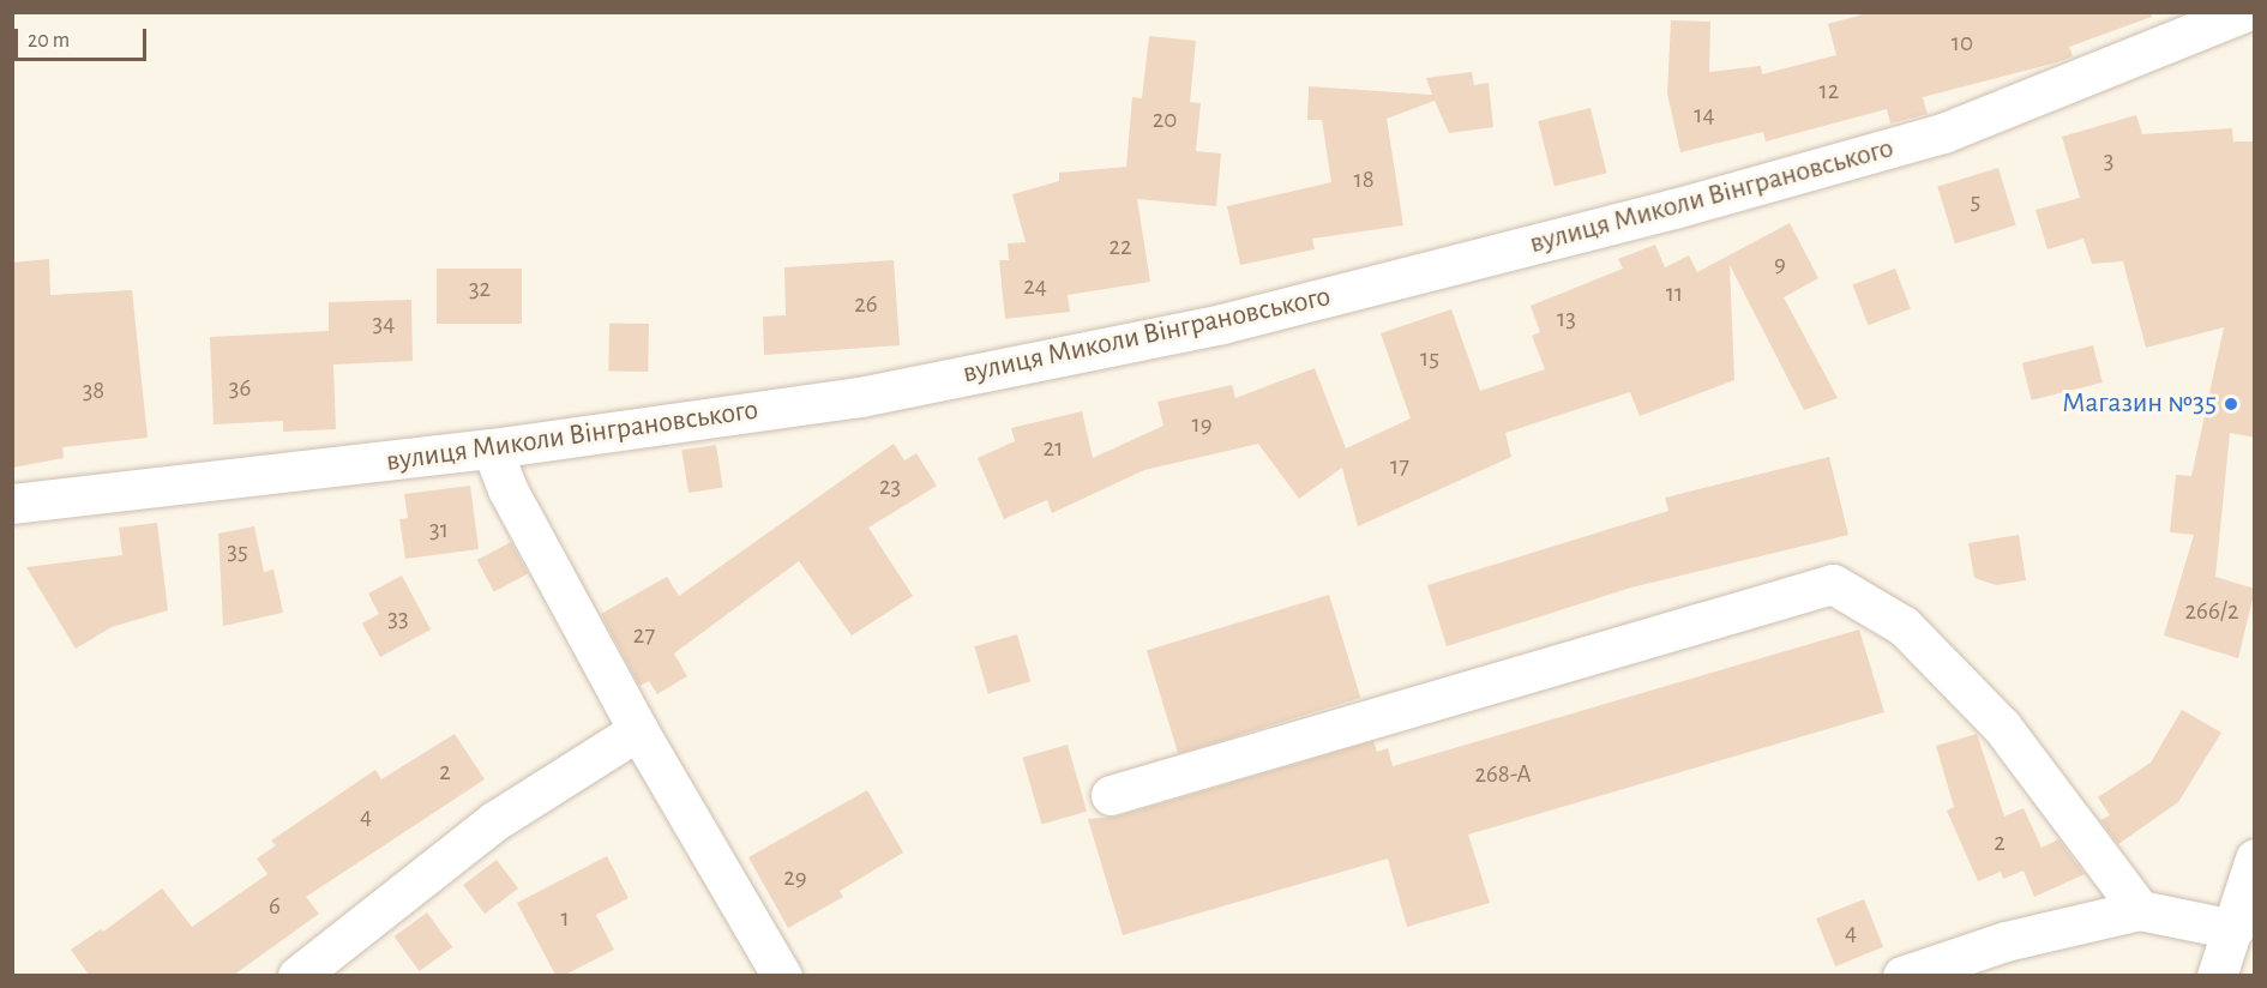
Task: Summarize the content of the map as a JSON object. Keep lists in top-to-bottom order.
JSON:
{
  "streets": {
    "street": ["вулиця Миколи Вінграновського"]
  },
  "places": ["Магазин №35"],
  "house_numbers": [
    "10",
    "12",
    "14",
    "20",
    "3",
    "18",
    "5",
    "22",
    "9",
    "24",
    "32",
    "11",
    "26",
    "13",
    "34",
    "15",
    "36",
    "38",
    "19",
    "21",
    "17",
    "23",
    "31",
    "35",
    "266/2",
    "33",
    "27",
    "2",
    "268-А",
    "4",
    "2",
    "29",
    "6",
    "1",
    "4"
  ],
  "scale_bar": "20 m"
}
